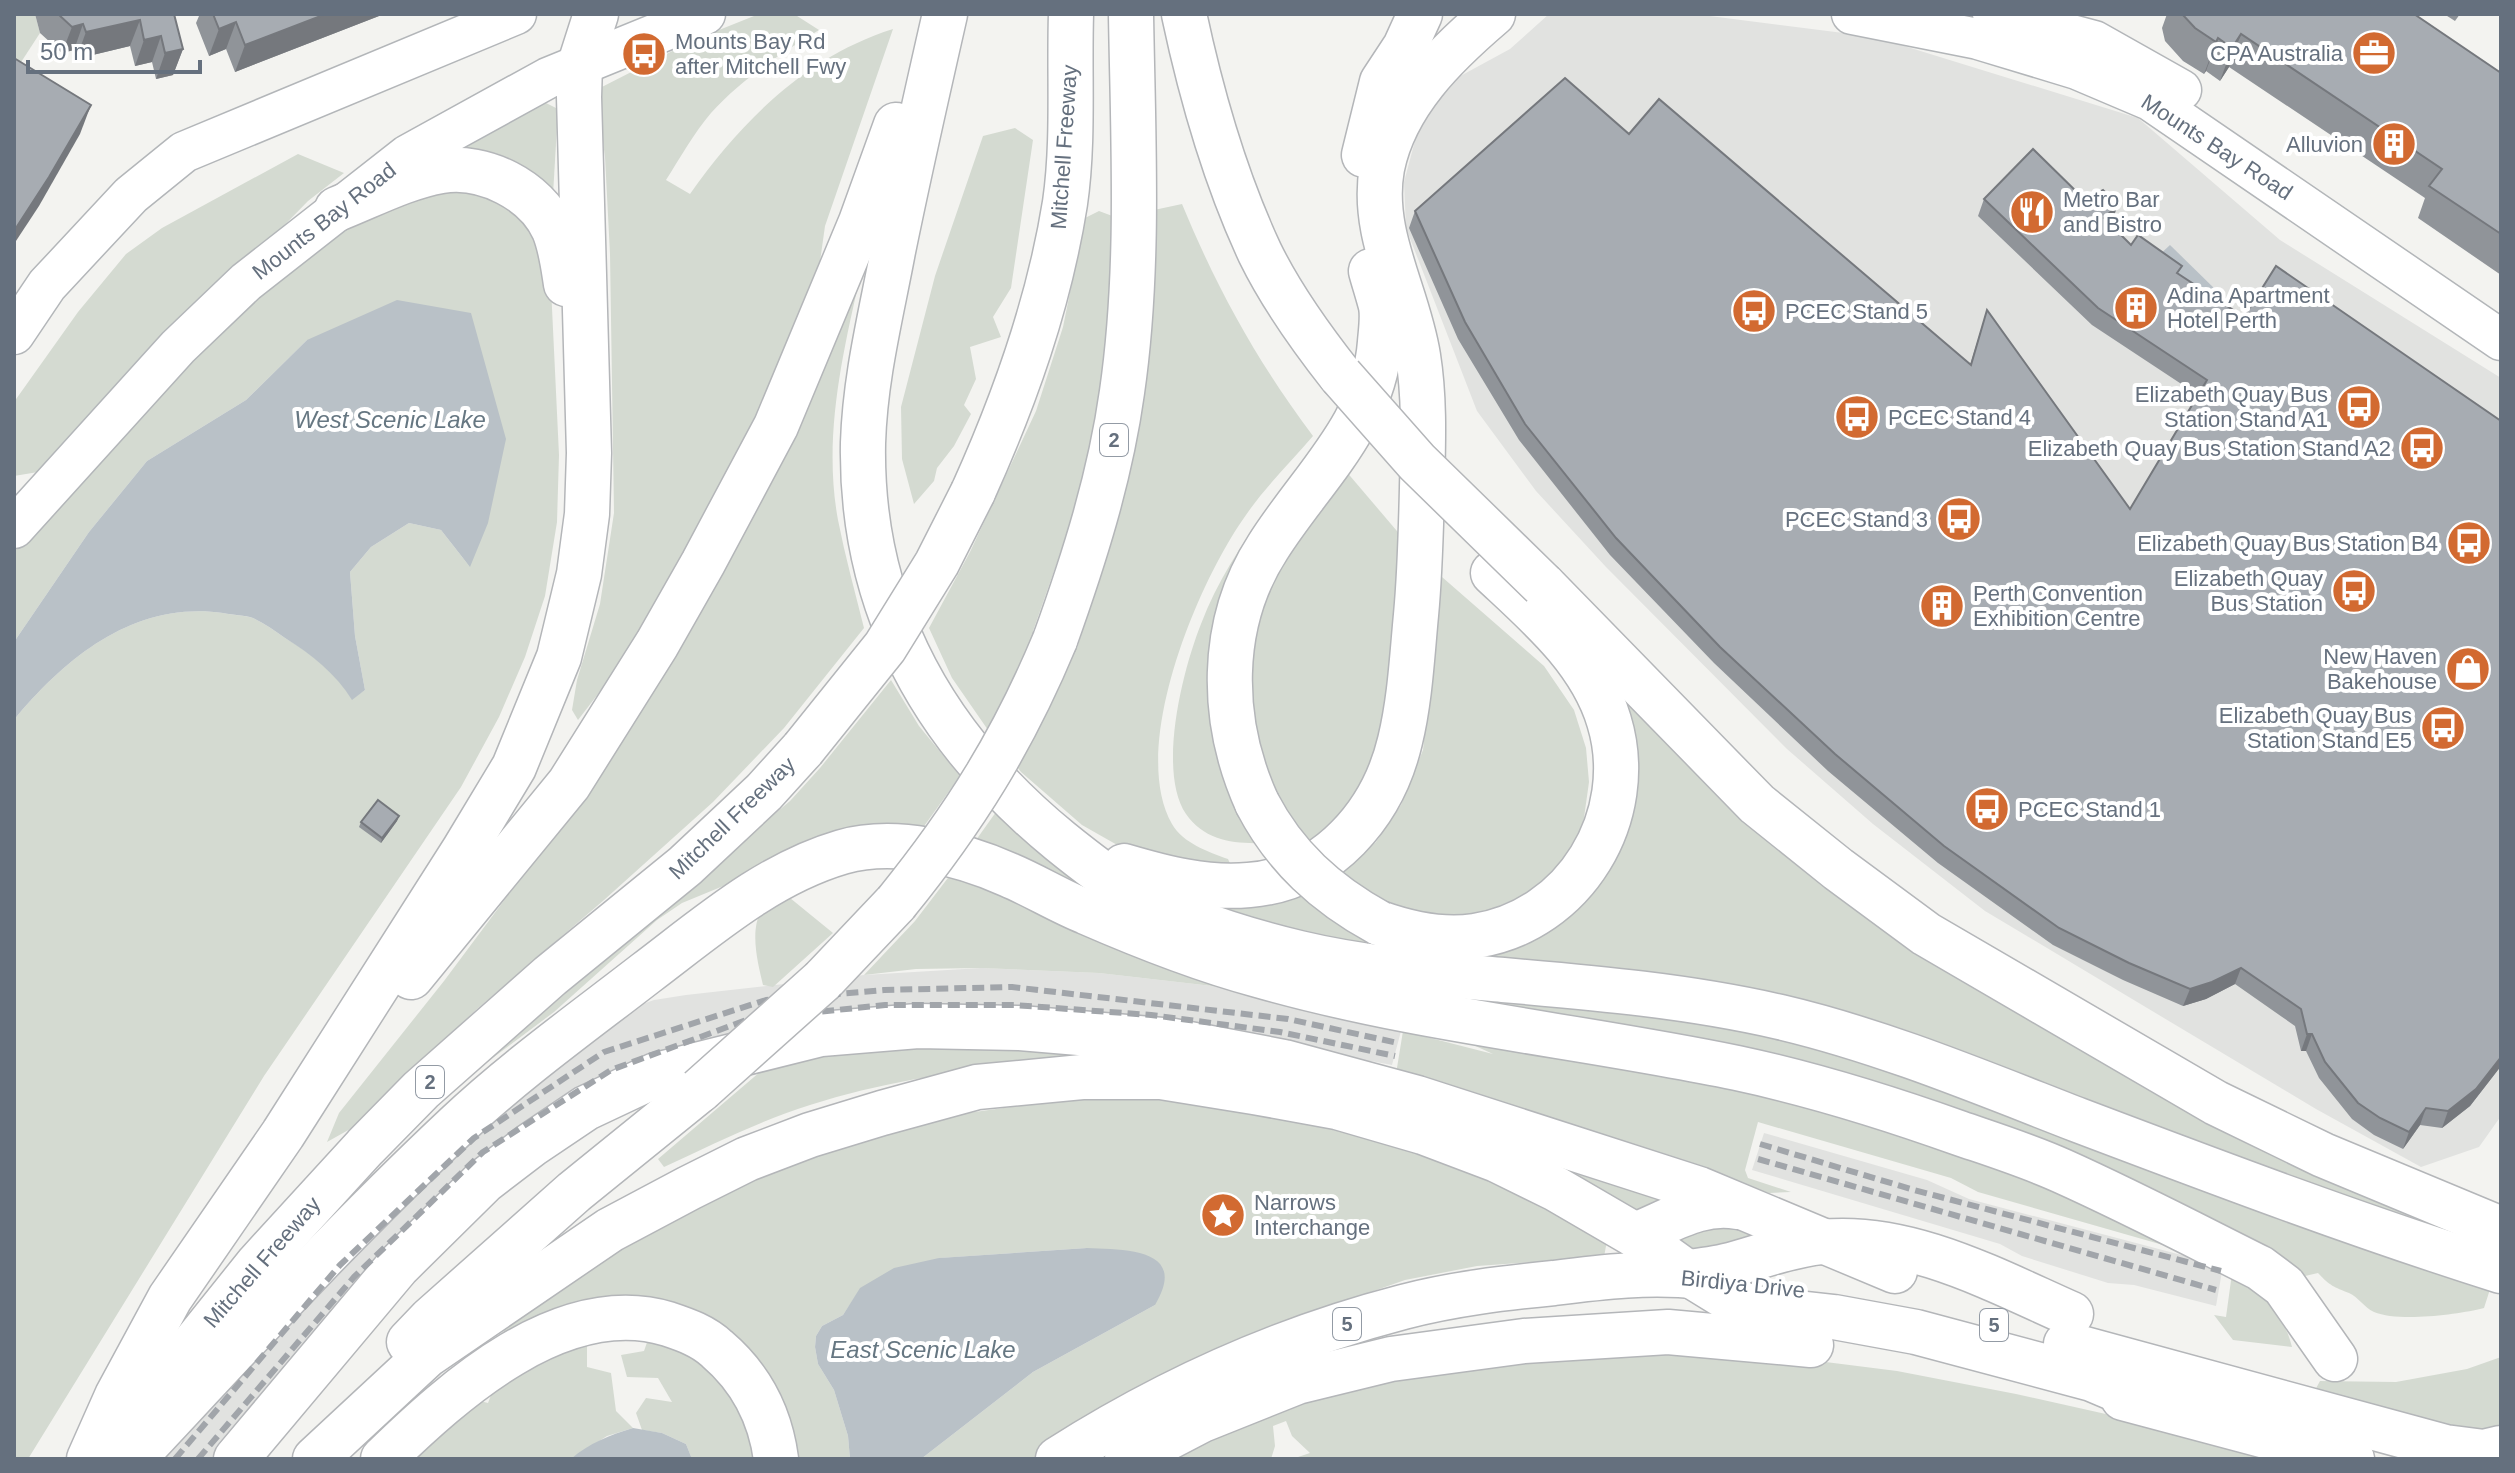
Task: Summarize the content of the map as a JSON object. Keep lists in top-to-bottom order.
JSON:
{
  "streets": {
    "highway": [
      "Mitchell Freeway",
      "2",
      "Birdiya Drive",
      "5"
    ],
    "main road": ["Mounts Bay Road"]
  },
  "water": ["West Scenic Lake", "East Scenic Lake"],
  "places": {
    "office": ["CPA Australia"],
    "bus stop": [
      "Mounts Bay Rd after Mitchell Fwy",
      "PCEC Stand 5",
      "Elizabeth Quay Bus Station Stand A1",
      "PCEC Stand 4",
      "Elizabeth Quay Bus Station Stand A2",
      "PCEC Stand 3",
      "Elizabeth Quay Bus Station B4",
      "Elizabeth Quay Bus Station",
      "Elizabeth Quay Bus Station Stand E5",
      "PCEC Stand 1"
    ],
    "building": ["Alluvion", "Adina Apartment Hotel Perth", "Perth Convention Exhibition Centre"],
    "restaurant": ["Metro Bar and Bistro"],
    "shop": ["New Haven Bakehouse"],
    "place": ["Narrows Interchange"]
  },
  "scale_bar": "50 m"
}
